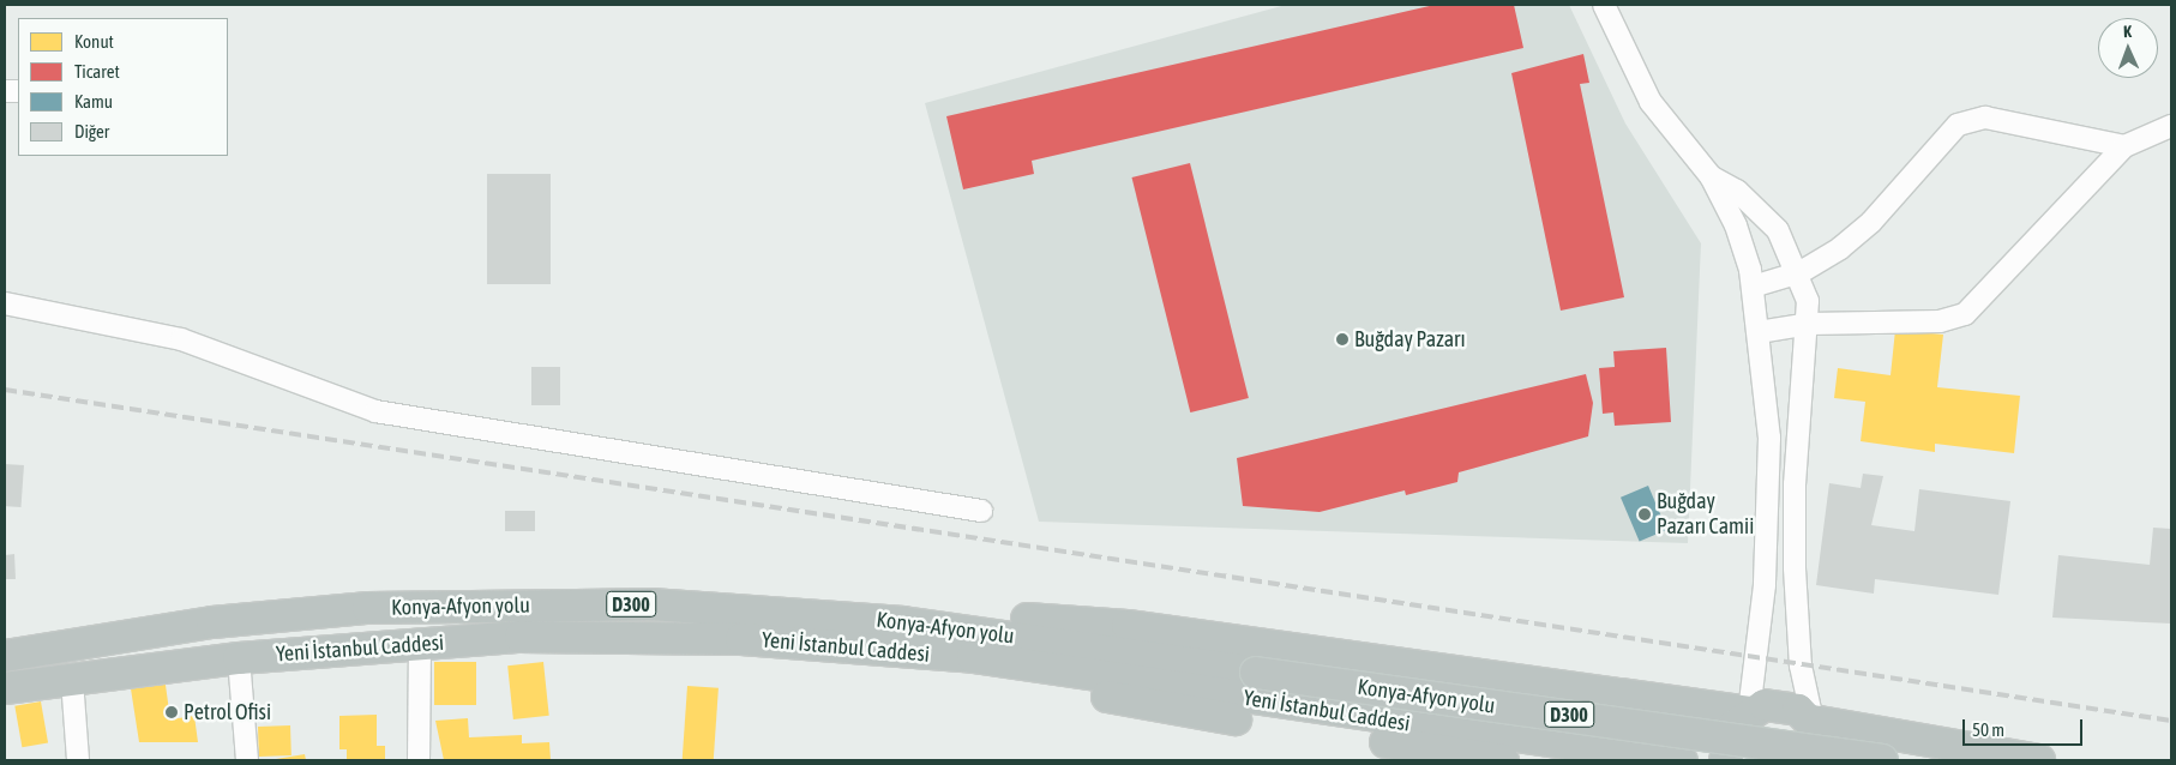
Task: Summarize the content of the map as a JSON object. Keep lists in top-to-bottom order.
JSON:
{
  "streets": {
    "highway": ["D300", "Konya-Afyon yolu", "Yeni İstanbul Caddesi"]
  },
  "crossings": [
    ["Konya-Afyon yolu", "Yeni İstanbul Caddesi"]
  ],
  "places": ["Buğday Pazarı", "Buğday Pazarı Camii", "Petrol Ofisi"],
  "legend": [
    "Konut",
    "Ticaret",
    "Kamu",
    "Diğer"
  ],
  "scale_bar": "50 m",
  "north": "top"
}
